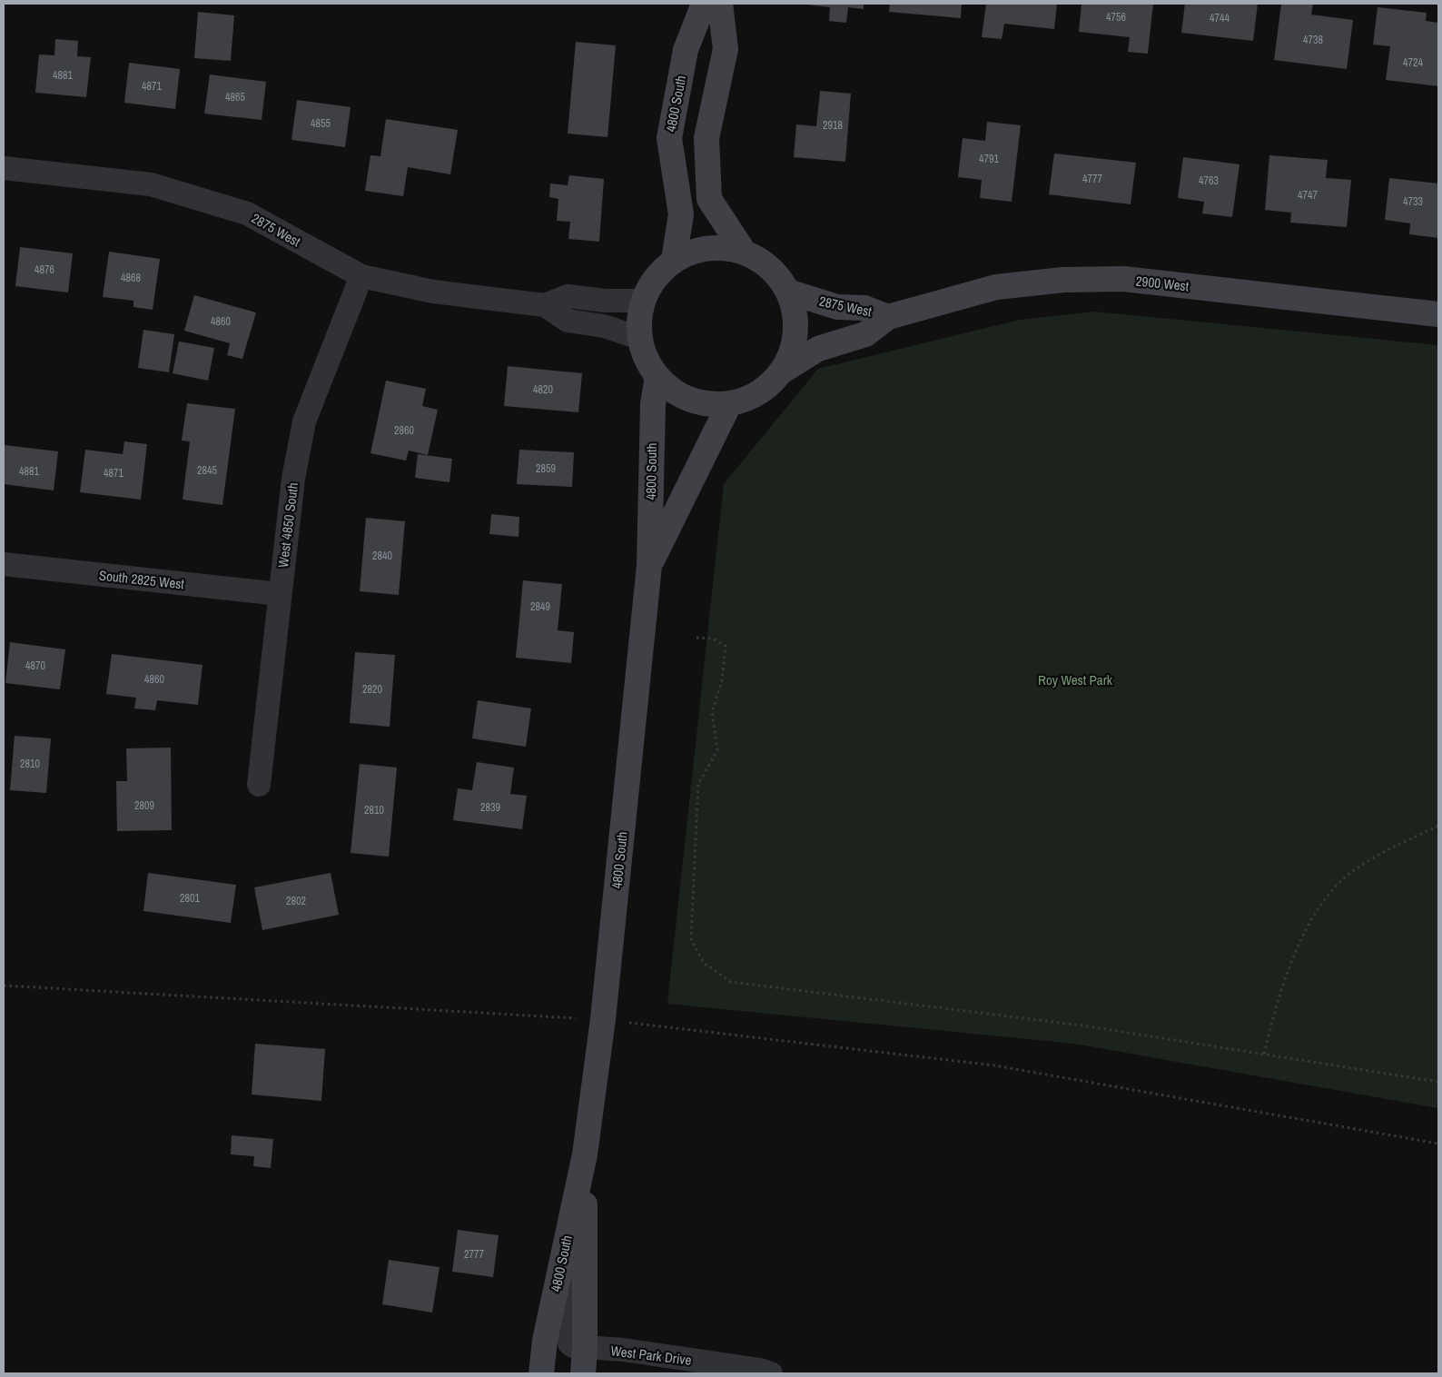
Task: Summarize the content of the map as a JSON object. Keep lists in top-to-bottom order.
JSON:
{
  "streets": {
    "main road": ["4800 South", "2875 West", "2900 West"],
    "street": ["West 4850 South", "South 2825 West", "West Park Drive"]
  },
  "crossings": [
    ["4800 South", "2875 West"],
    ["4800 South", "West Park Drive"],
    ["2875 West", "2900 West"],
    ["2875 West", "West 4850 South"],
    ["West 4850 South", "South 2825 West"]
  ],
  "parks": ["Roy West Park"],
  "house_numbers": [
    "4756",
    "4744",
    "4738",
    "4724",
    "4881",
    "4871",
    "4865",
    "4855",
    "2918",
    "4791",
    "4777",
    "4763",
    "4747",
    "4733",
    "4876",
    "4868",
    "4860",
    "4820",
    "2860",
    "2859",
    "2845",
    "4881",
    "4871",
    "2840",
    "2849",
    "4870",
    "4860",
    "2820",
    "2810",
    "2809",
    "2839",
    "2810",
    "2801",
    "2802",
    "2777"
  ]
}
